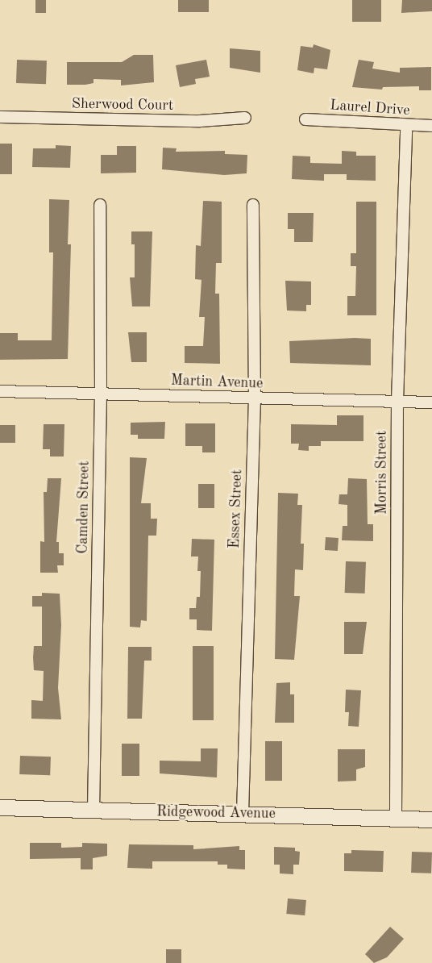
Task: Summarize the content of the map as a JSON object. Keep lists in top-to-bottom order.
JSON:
{
  "streets": {
    "street": [
      "Sherwood Court",
      "Laurel Drive",
      "Martin Avenue",
      "Morris Street",
      "Camden Street",
      "Essex Street",
      "Ridgewood Avenue"
    ]
  },
  "crossings": [
    ["Laurel Drive", "Morris Street"],
    ["Martin Avenue", "Morris Street"],
    ["Martin Avenue", "Camden Street"],
    ["Martin Avenue", "Essex Street"],
    ["Morris Street", "Ridgewood Avenue"],
    ["Camden Street", "Ridgewood Avenue"],
    ["Essex Street", "Ridgewood Avenue"]
  ]
}
